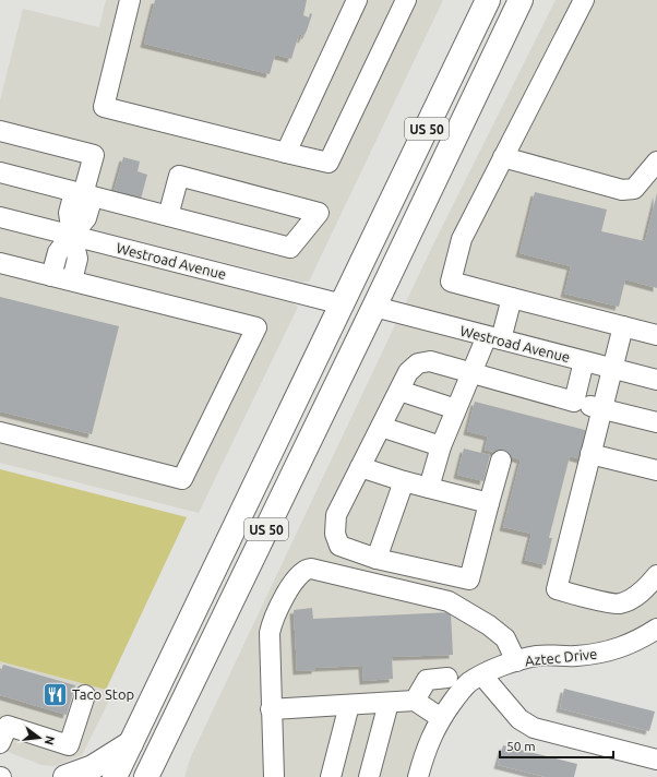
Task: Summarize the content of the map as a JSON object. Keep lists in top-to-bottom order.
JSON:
{
  "streets": {
    "highway": ["US 50"],
    "street": ["Westroad Avenue", "Aztec Drive"]
  },
  "crossings": [
    ["US 50", "Westroad Avenue"]
  ],
  "places": {
    "restaurant": ["Taco Stop"]
  },
  "scale_bar": "50 m",
  "north": "right"
}
